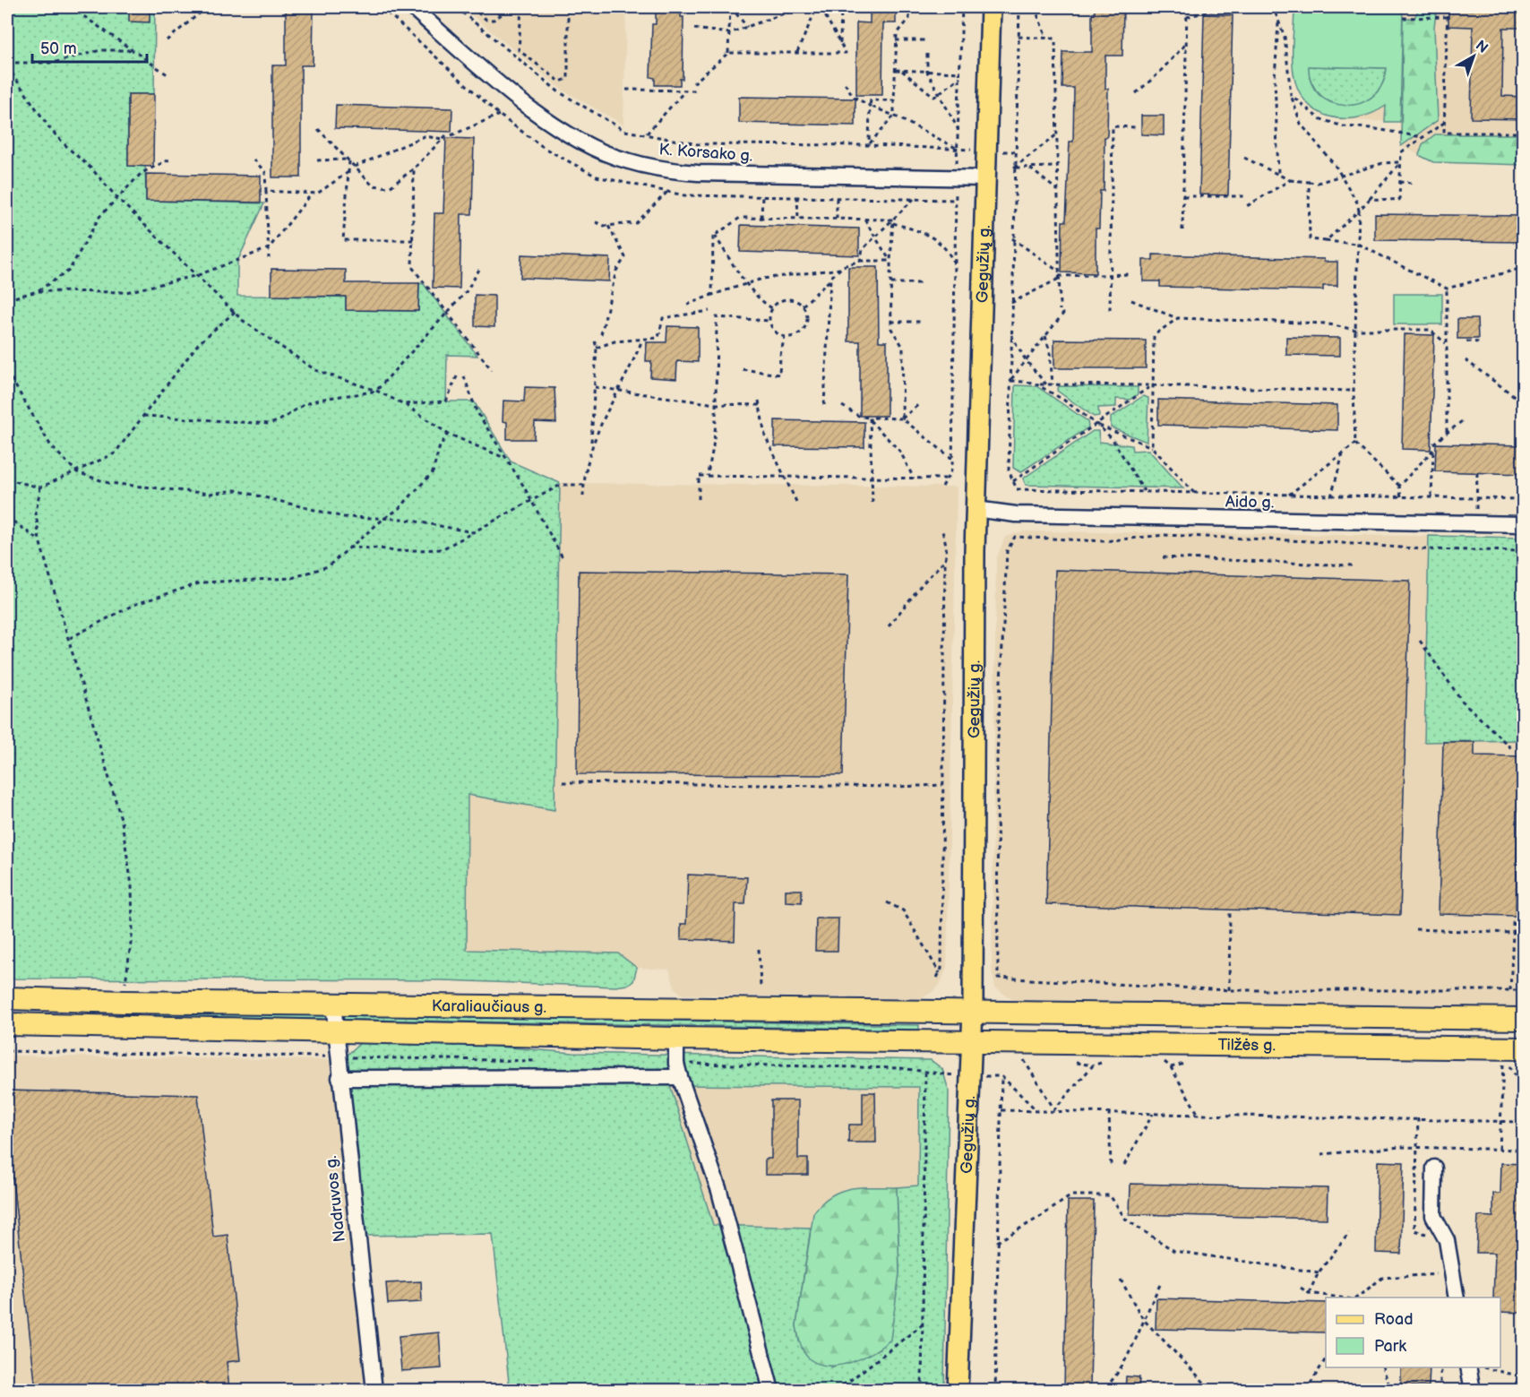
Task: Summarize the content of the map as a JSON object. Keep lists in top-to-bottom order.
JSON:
{
  "streets": {
    "highway": ["Karaliaučiaus g.", "Tilžės g."],
    "main road": ["Gegužių g."],
    "street": ["K. Korsako g.", "Aido g.", "Nadruvos g."]
  },
  "crossings": [
    ["K. Korsako g.", "Gegužių g."],
    ["Gegužių g.", "Aido g."],
    ["Gegužių g.", "Karaliaučiaus g."],
    ["Gegužių g.", "Tilžės g."],
    ["Karaliaučiaus g.", "Tilžės g."],
    ["Karaliaučiaus g.", "Nadruvos g."]
  ],
  "legend": ["Road", "Park"],
  "scale_bar": "50 m",
  "north": "top right"
}
